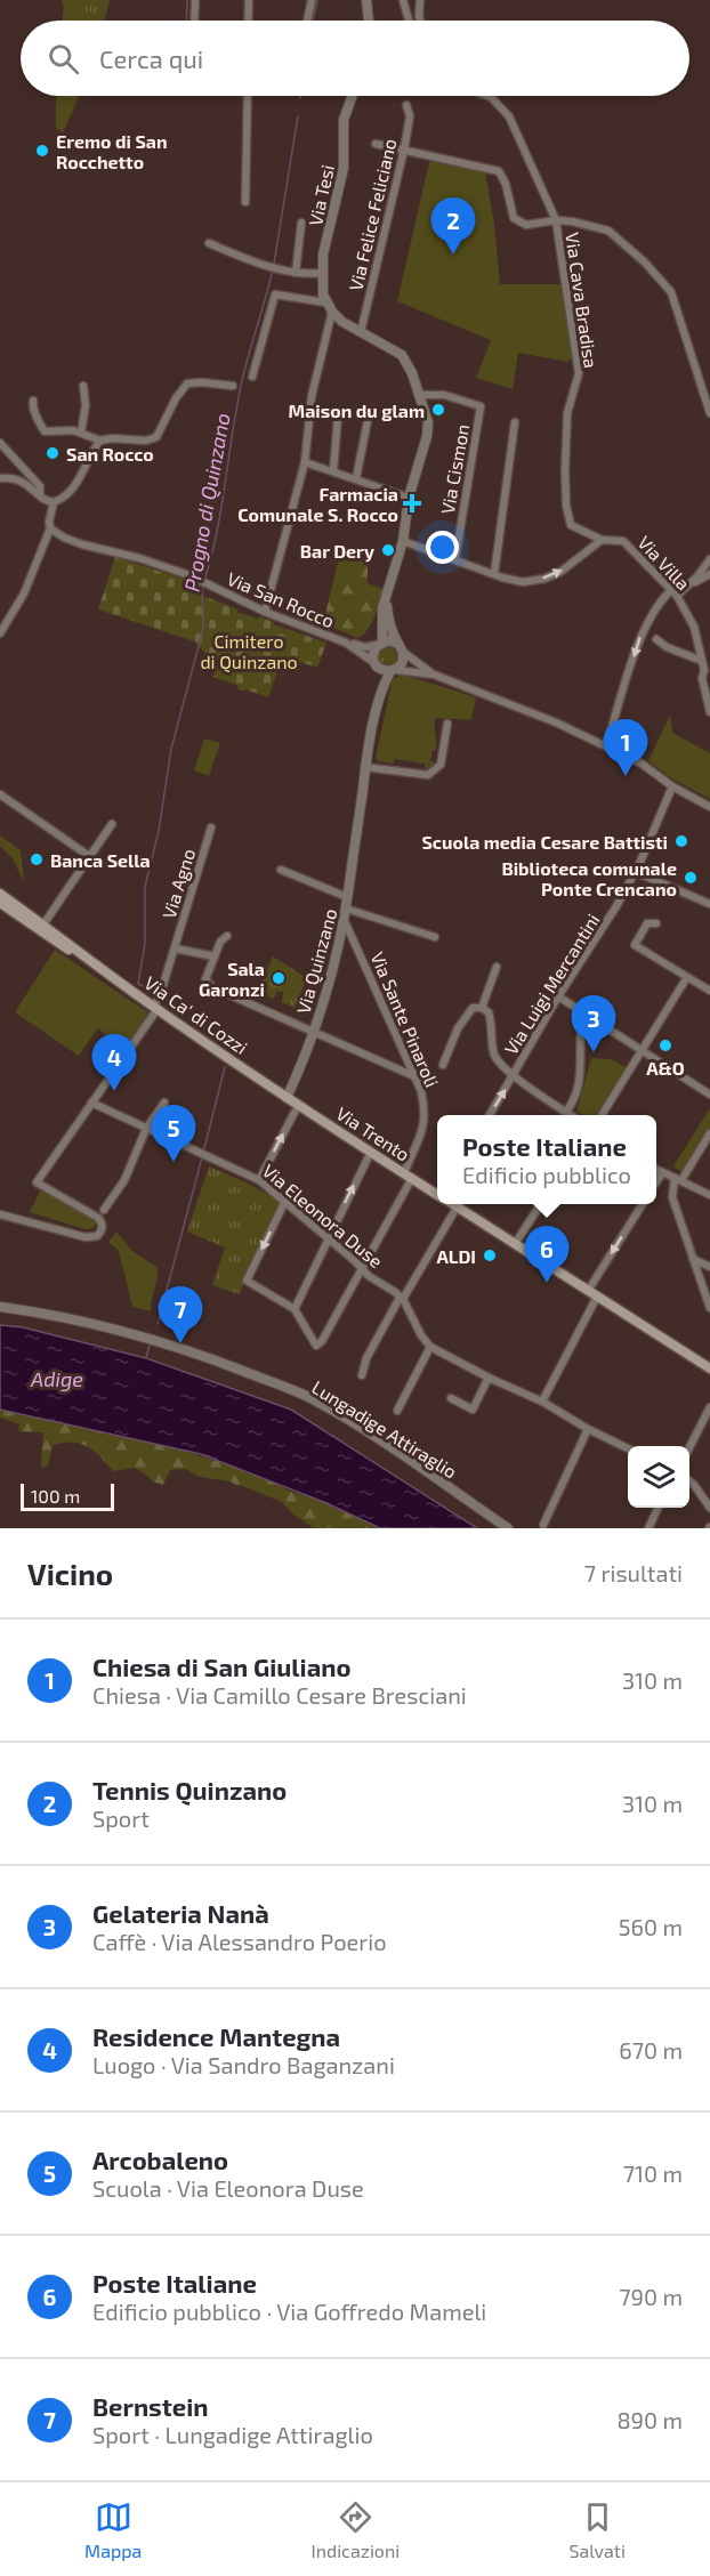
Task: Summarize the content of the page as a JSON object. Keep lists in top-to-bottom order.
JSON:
{
  "streets": {
    "main road": ["Via Ca' di Cozzi", "Via Trento"],
    "street": [
      "Via Tesi",
      "Via Felice Feliciano",
      "Via Cava Bradisa",
      "Via Cismon",
      "Via Villa",
      "Via San Rocco",
      "Via Agno",
      "Via Quinzano",
      "Via Luigi Mercantini",
      "Via Sante Pinaroli",
      "Via Eleonora Duse",
      "Lungadige Attiraglio"
    ]
  },
  "crossings": [
    ["Via Cava Bradisa", "Via Villa"],
    ["Via San Rocco", "Via Quinzano"],
    ["Via Agno", "Via Quinzano"],
    ["Via Agno", "Via Ca' di Cozzi"],
    ["Via Agno", "Via Eleonora Duse"],
    ["Via Quinzano", "Via Ca' di Cozzi"],
    ["Via Quinzano", "Via Sante Pinaroli"],
    ["Via Quinzano", "Via Trento"],
    ["Via Ca' di Cozzi", "Via Trento"],
    ["Via Sante Pinaroli", "Via Trento"],
    ["Via Sante Pinaroli", "Via Eleonora Duse"]
  ],
  "water": ["Progno di Quinzano", "Adige"],
  "parks": ["Cimitero di Quinzano"],
  "places": {
    "other": [
      "Eremo di San Rocchetto",
      "Maison du glam",
      "San Rocco",
      "Bar Dery",
      "Scuola media Cesare Battisti",
      "Banca Sella",
      "Biblioteca comunale Ponte Crencano",
      "Sala Garonzi",
      "A&O",
      "ALDI"
    ],
    "health": ["Farmacia Comunale S. Rocco"]
  },
  "scale_bar": "100 m",
  "page": {
    "search": "Cerca qui",
    "pins": [
      "2",
      "1",
      "3",
      "4",
      "5",
      "6",
      "7"
    ],
    "popup": ["Poste Italiane", "Edificio pubblico"],
    "scale": "100 m",
    "heading": ["Vicino", "7 risultati"],
    "list": [
      {
        "mark": "1",
        "name": "Chiesa di San Giuliano",
        "note": "Chiesa · Via Camillo Cesare Bresciani",
        "value": "310 m"
      },
      {
        "mark": "2",
        "name": "Tennis Quinzano",
        "note": "Sport",
        "value": "310 m"
      },
      {
        "mark": "3",
        "name": "Gelateria Nanà",
        "note": "Caffè · Via Alessandro Poerio",
        "value": "560 m"
      },
      {
        "mark": "4",
        "name": "Residence Mantegna",
        "note": "Luogo · Via Sandro Baganzani",
        "value": "670 m"
      },
      {
        "mark": "5",
        "name": "Arcobaleno",
        "note": "Scuola · Via Eleonora Duse",
        "value": "710 m"
      },
      {
        "mark": "6",
        "name": "Poste Italiane",
        "note": "Edificio pubblico · Via Goffredo Mameli",
        "value": "790 m"
      },
      {
        "mark": "7",
        "name": "Bernstein",
        "note": "Sport · Lungadige Attiraglio",
        "value": "890 m"
      }
    ],
    "nav": ["Mappa", "Indicazioni", "Salvati"]
  }
}
